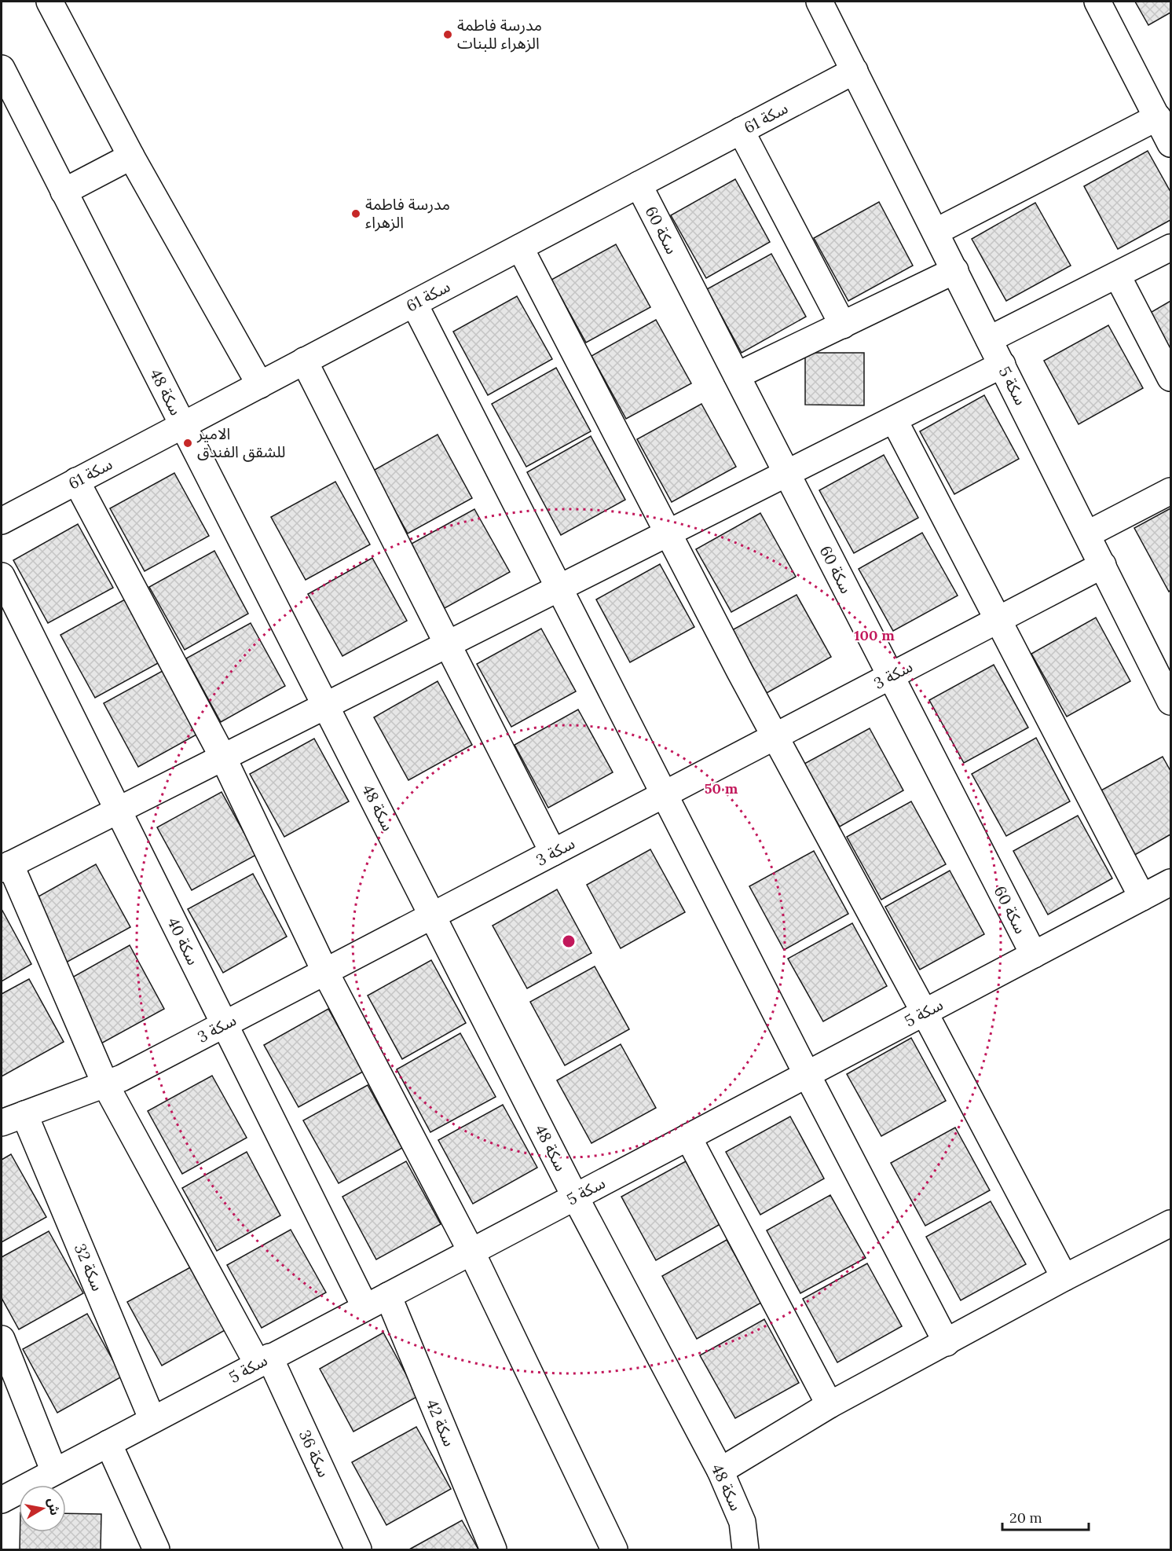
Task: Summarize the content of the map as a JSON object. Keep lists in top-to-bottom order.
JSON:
{
  "streets": {
    "street": [
      "سكة 61",
      "سكة 60",
      "سكة 5",
      "سكة 48",
      "سكة 3",
      "سكة 40",
      "سكة 32",
      "سكة 42",
      "سكة 36"
    ]
  },
  "crossings": [
    ["سكة 61", "سكة 60"],
    ["سكة 61", "سكة 5"],
    ["سكة 61", "سكة 48"],
    ["سكة 60", "سكة 5"],
    ["سكة 60", "سكة 3"],
    ["سكة 5", "سكة 48"],
    ["سكة 5", "سكة 3"],
    ["سكة 5", "سكة 40"],
    ["سكة 5", "سكة 32"],
    ["سكة 5", "سكة 42"],
    ["سكة 5", "سكة 36"],
    ["سكة 48", "سكة 3"],
    ["سكة 3", "سكة 40"],
    ["سكة 3", "سكة 32"],
    ["سكة 3", "سكة 36"]
  ],
  "places": ["مدرسة فاطمة الزهراء للبنات", "مدرسة فاطمة الزهراء", "الامير للشقق الفندق"],
  "scale_bar": "20 m",
  "north": "right",
  "rings": ["100 m", "50 m"]
}
